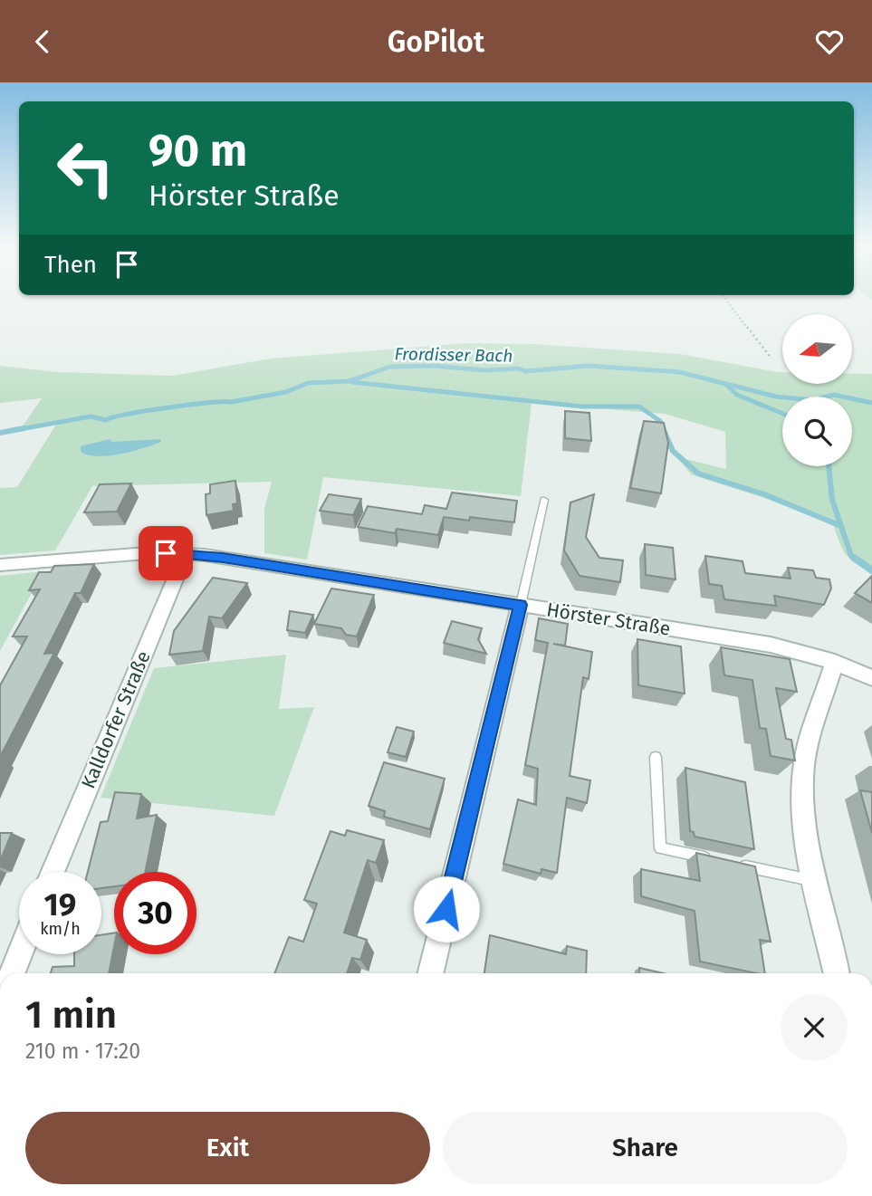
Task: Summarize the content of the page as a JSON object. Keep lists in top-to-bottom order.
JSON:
{
  "streets": {
    "street": ["Hörster Straße", "Kalldorfer Straße"]
  },
  "crossings": [
    ["Hörster Straße", "Kalldorfer Straße"]
  ],
  "water": ["Frordisser Bach"],
  "north": "left",
  "page": {
    "header": "GoPilot",
    "turn": ["90 m", "Hörster Straße"],
    "then": "Then",
    "speed": "19 km/h",
    "limit": "30",
    "heading": ["1 min", "210 m · 17:20"],
    "buttons": ["Exit", "Share"]
  }
}
